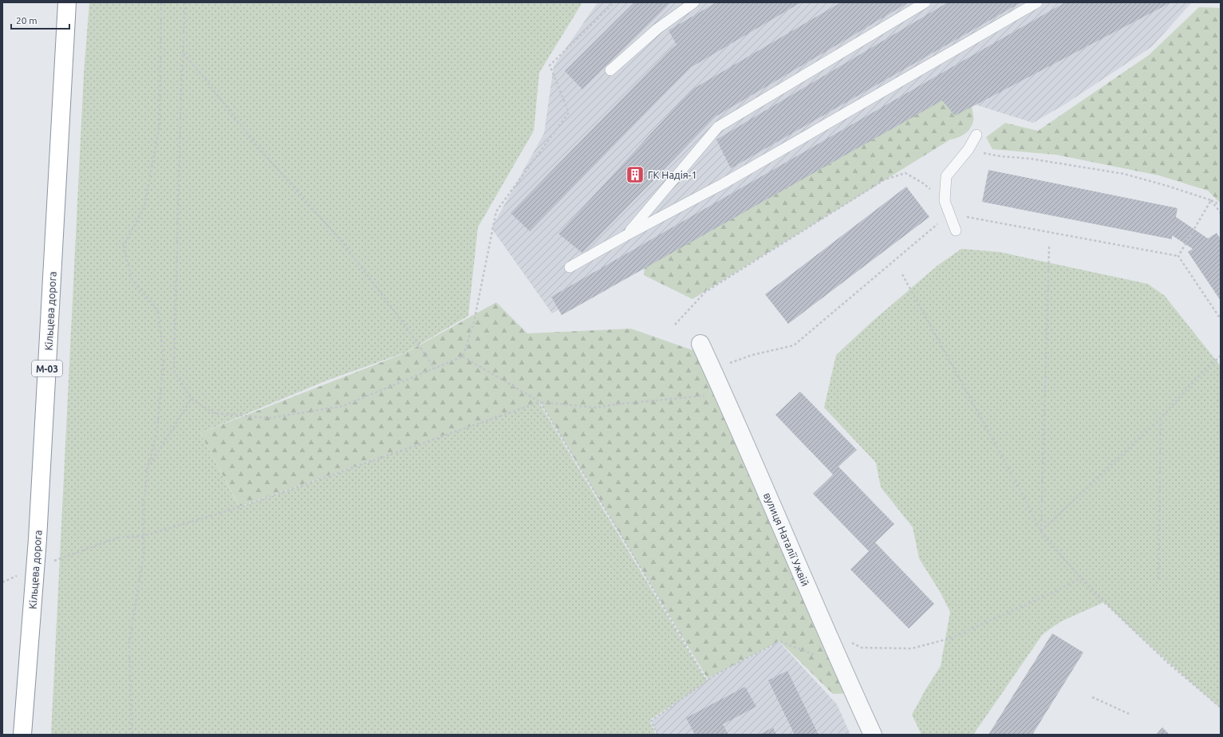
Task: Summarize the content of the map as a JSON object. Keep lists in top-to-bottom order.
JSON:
{
  "streets": {
    "highway": ["Кільцева дорога", "М-03"],
    "street": ["вулиця Наталії Ужвій"]
  },
  "places": {
    "building": ["ГК Надія-1"]
  },
  "scale_bar": "20 m"
}
